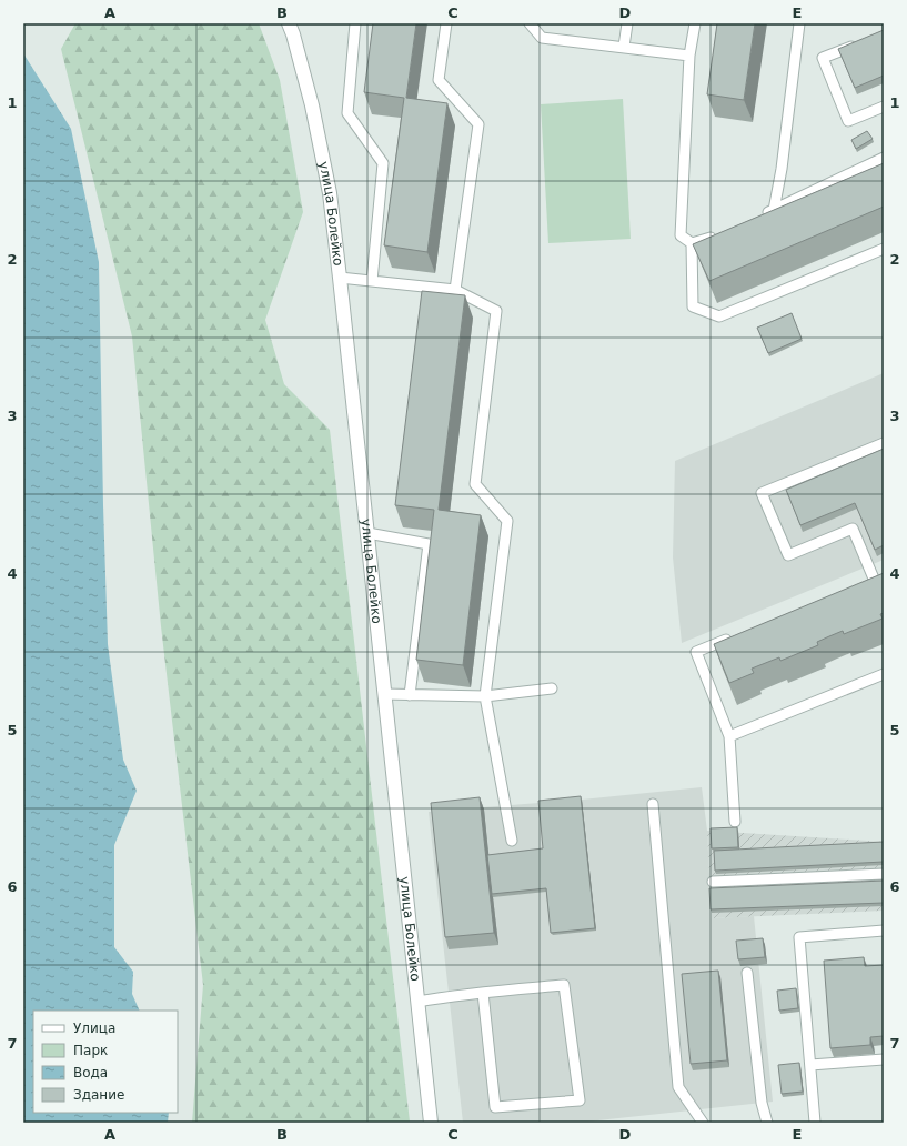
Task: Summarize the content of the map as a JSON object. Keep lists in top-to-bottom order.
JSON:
{
  "streets": {
    "street": ["улица Болейко"]
  },
  "legend": [
    "Улица",
    "Парк",
    "Вода",
    "Здание"
  ],
  "grid": {
    "columns": [
      "A",
      "B",
      "C",
      "D",
      "E"
    ],
    "rows": [
      "1",
      "2",
      "3",
      "4",
      "5",
      "6",
      "7"
    ]
  }
}
